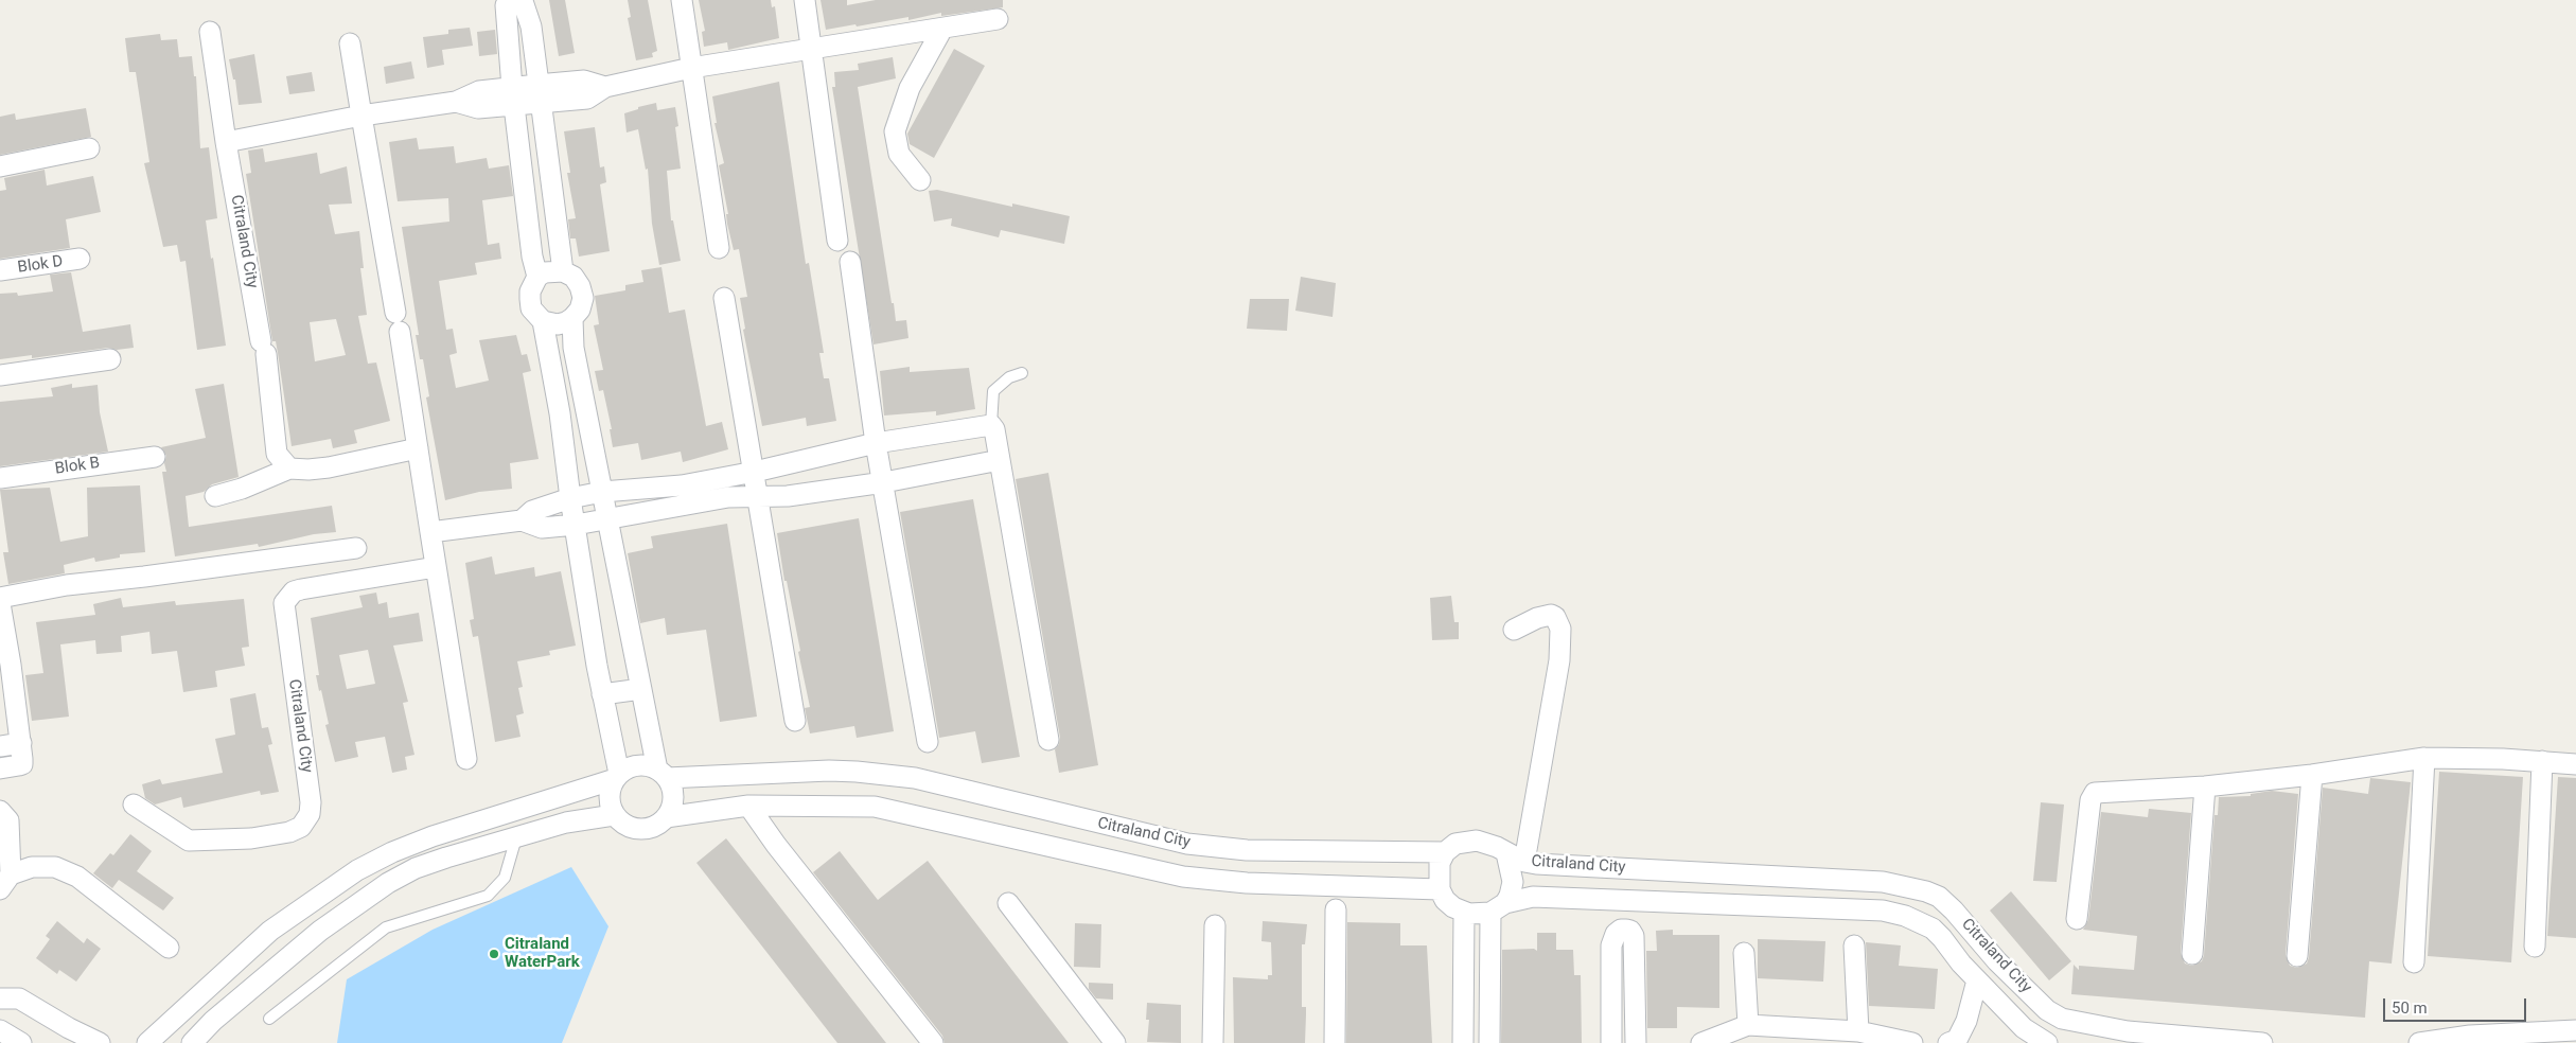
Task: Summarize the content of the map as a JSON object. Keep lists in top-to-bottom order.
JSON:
{
  "streets": {
    "street": ["Citraland City", "Blok D", "Blok B"]
  },
  "places": ["Citraland WaterPark"],
  "scale_bar": "50 m"
}
